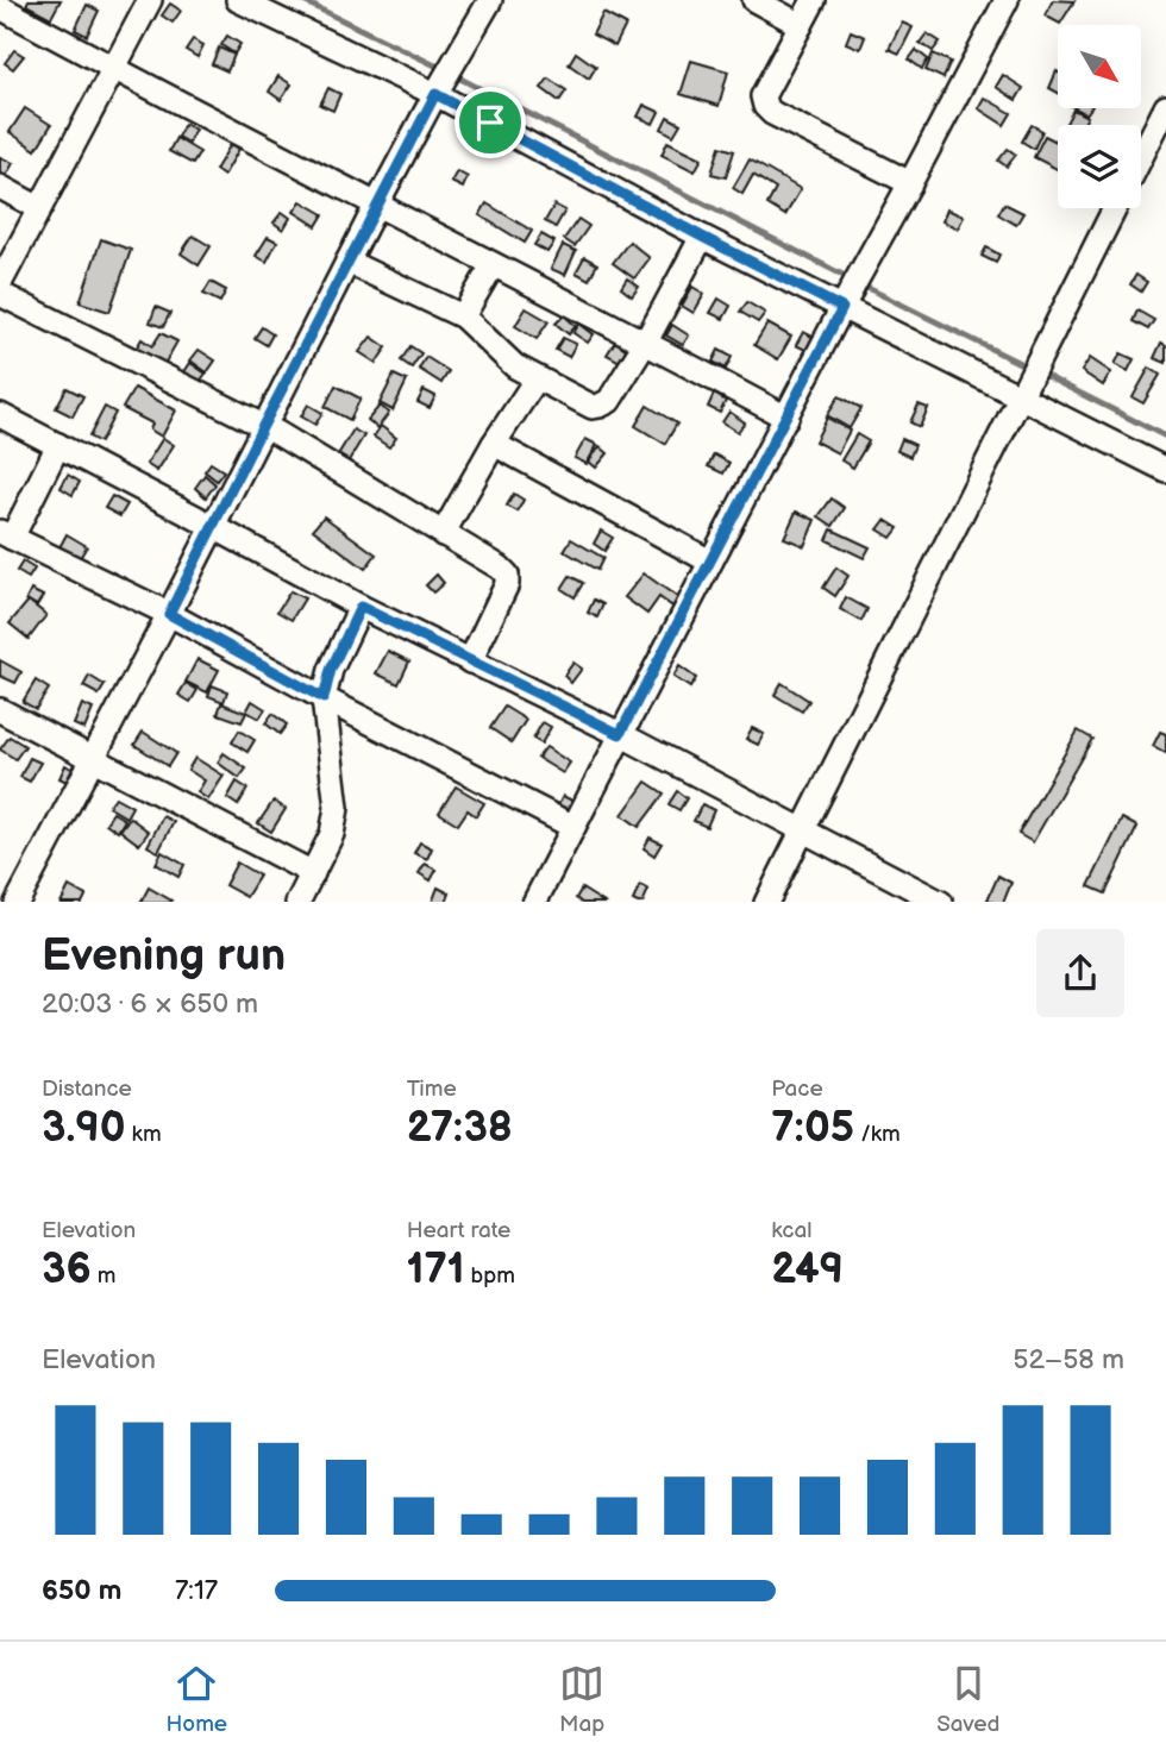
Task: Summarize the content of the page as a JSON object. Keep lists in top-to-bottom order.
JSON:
{
  "north": "bottom right",
  "page": {
    "heading": ["Evening run", "20:03 · 6 × 650 m"],
    "stats": [
      ["Distance", "3.90 km"],
      ["Time", "27:38"],
      ["Pace", "7:05 /km"],
      ["Elevation", "36 m"],
      ["Heart rate", "171 bpm"],
      ["kcal", "249"]
    ],
    "chart": ["Elevation", "52–58 m"],
    "list": [
      {
        "name": "650 m",
        "note": "7:17"
      }
    ],
    "tabs": ["Home", "Map", "Saved"]
  }
}
